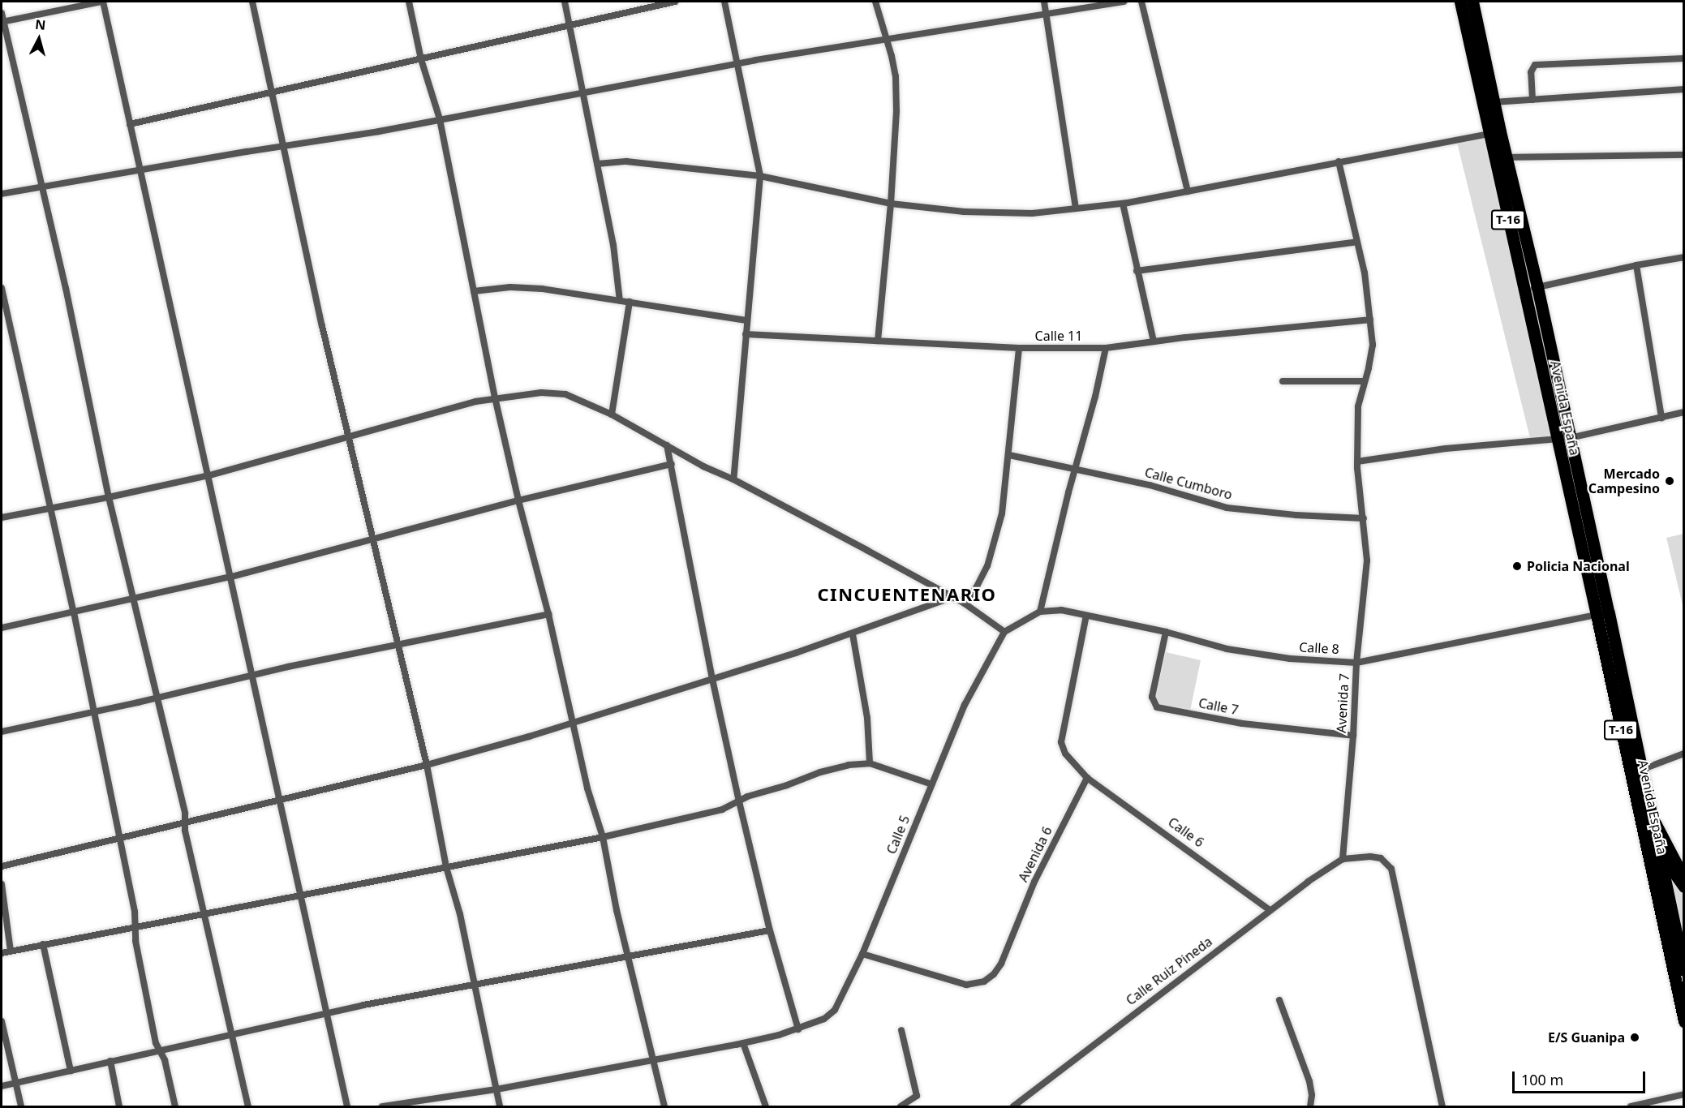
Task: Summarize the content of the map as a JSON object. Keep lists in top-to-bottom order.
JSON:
{
  "streets": {
    "highway": ["T-16", "Avenida España"],
    "street": [
      "Calle 11",
      "Calle Cumboro",
      "Calle 8",
      "Avenida 7",
      "Calle 7",
      "Calle 6",
      "Calle 5",
      "Avenida 6",
      "Calle Ruiz Pineda"
    ]
  },
  "crossings": [
    ["T-16", "Avenida España"],
    ["Calle 11", "Avenida 7"],
    ["Avenida España", "Calle 8"],
    ["Calle Cumboro", "Avenida 7"],
    ["Calle 8", "Avenida 7"],
    ["Calle 8", "Calle 7"],
    ["Avenida 7", "Calle 7"],
    ["Avenida 7", "Calle Ruiz Pineda"],
    ["Calle 6", "Avenida 6"],
    ["Calle 6", "Calle Ruiz Pineda"],
    ["Calle 5", "Avenida 6"]
  ],
  "districts": ["CINCUENTENARIO"],
  "places": ["Mercado Campesino", "Policia Nacional", "E/S Guanipa"],
  "scale_bar": "100 m",
  "north": "top"
}
